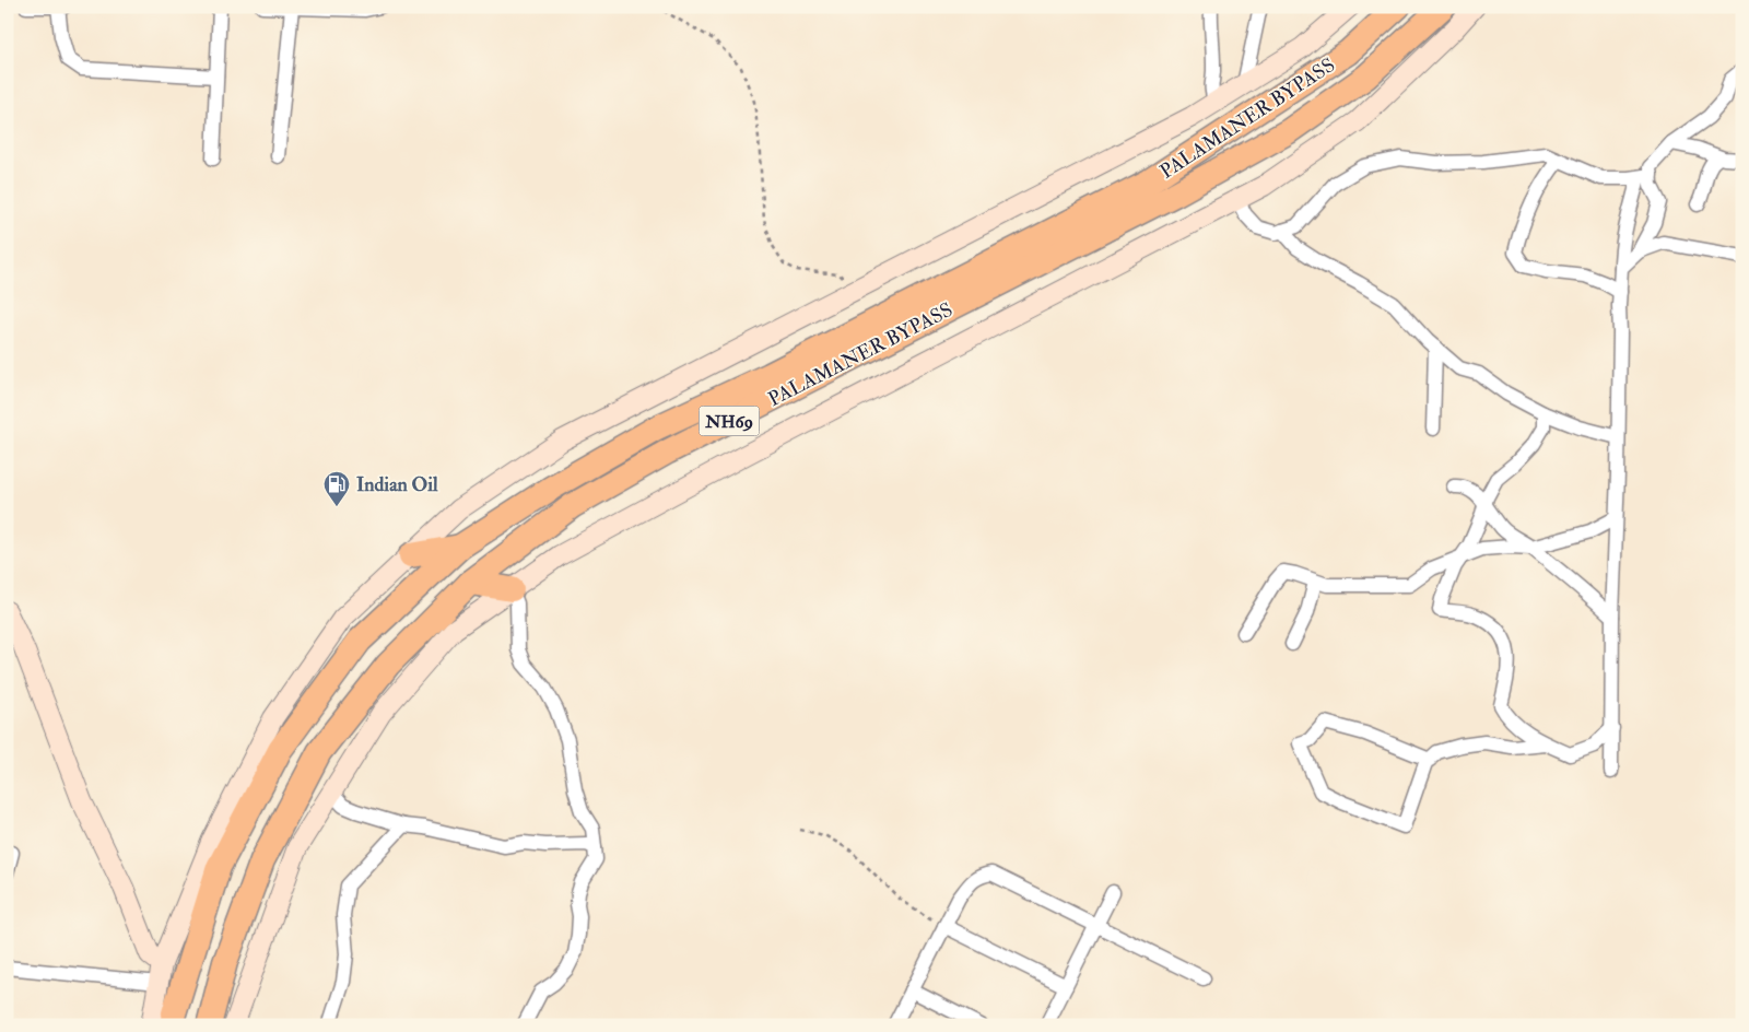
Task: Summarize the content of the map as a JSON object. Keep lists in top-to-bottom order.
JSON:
{
  "streets": {
    "highway": ["PALAMANER BYPASS", "NH69"]
  },
  "places": {
    "fuel station": ["Indian Oil"]
  }
}
